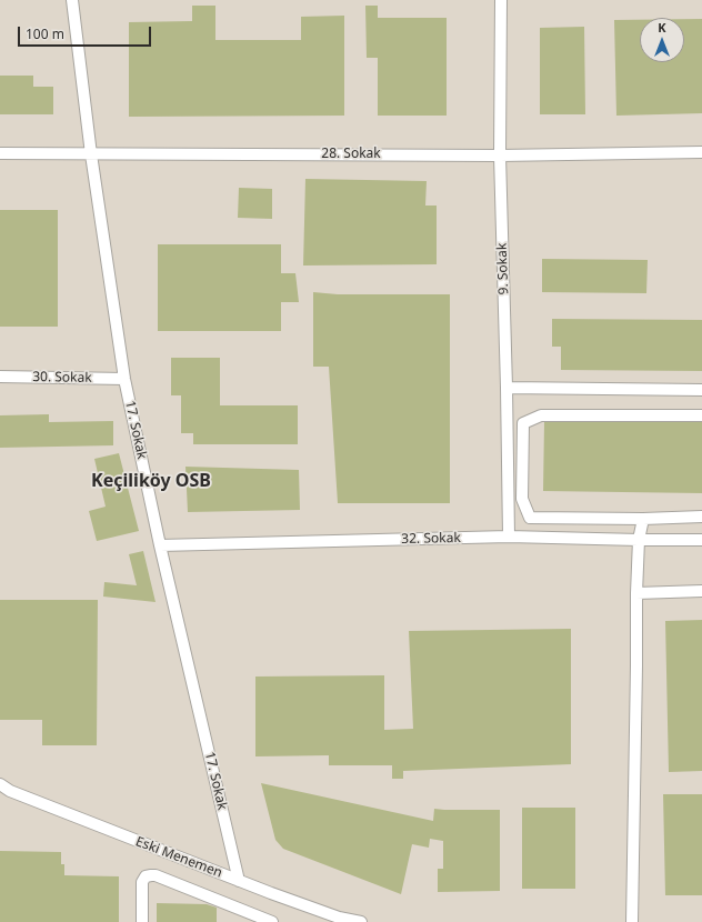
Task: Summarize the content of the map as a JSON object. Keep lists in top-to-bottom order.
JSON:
{
  "streets": {
    "street": [
      "28. Sokak",
      "9. Sokak",
      "30. Sokak",
      "17. Sokak",
      "32. Sokak",
      "Eski Menemen"
    ]
  },
  "crossings": [
    ["28. Sokak", "9. Sokak"],
    ["28. Sokak", "17. Sokak"],
    ["9. Sokak", "32. Sokak"],
    ["30. Sokak", "17. Sokak"],
    ["17. Sokak", "32. Sokak"],
    ["17. Sokak", "Eski Menemen"]
  ],
  "districts": ["Keçiliköy OSB"],
  "scale_bar": "100 m",
  "north": "top"
}
